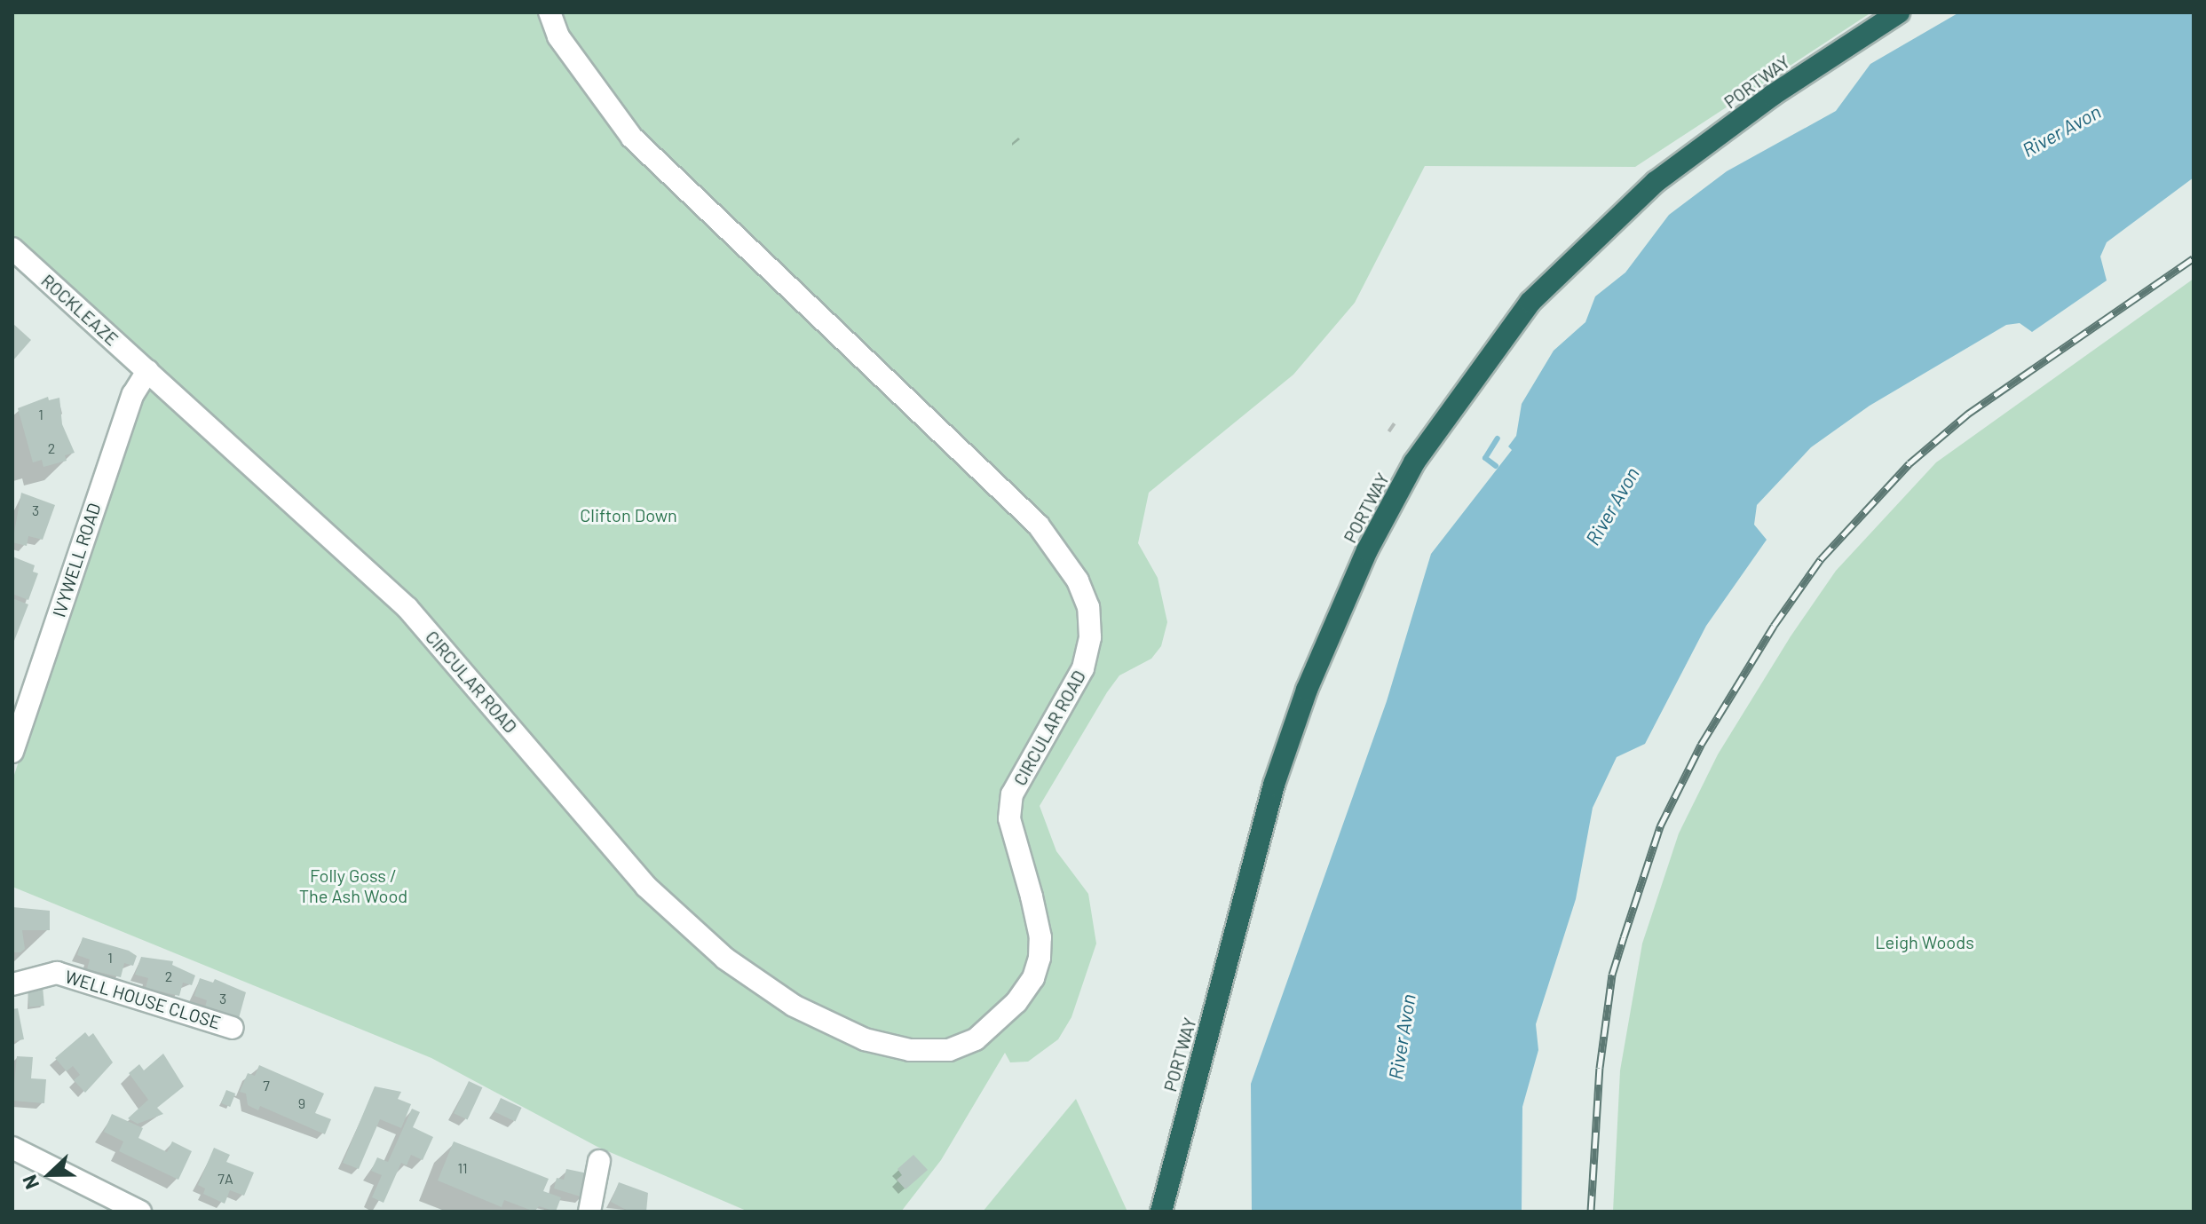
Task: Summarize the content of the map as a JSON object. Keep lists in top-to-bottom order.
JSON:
{
  "streets": {
    "highway": ["PORTWAY"],
    "street": [
      "ROCKLEAZE",
      "IVYWELL ROAD",
      "CIRCULAR ROAD",
      "WELL HOUSE CLOSE"
    ]
  },
  "crossings": [
    ["ROCKLEAZE", "IVYWELL ROAD"],
    ["ROCKLEAZE", "CIRCULAR ROAD"],
    ["IVYWELL ROAD", "CIRCULAR ROAD"]
  ],
  "water": ["River Avon"],
  "parks": ["Clifton Down", "Folly Goss / The Ash Wood", "Leigh Woods"],
  "house_numbers": [
    "1",
    "2",
    "3",
    "1",
    "2",
    "3",
    "7",
    "9",
    "11",
    "7A"
  ],
  "north": "left"
}
